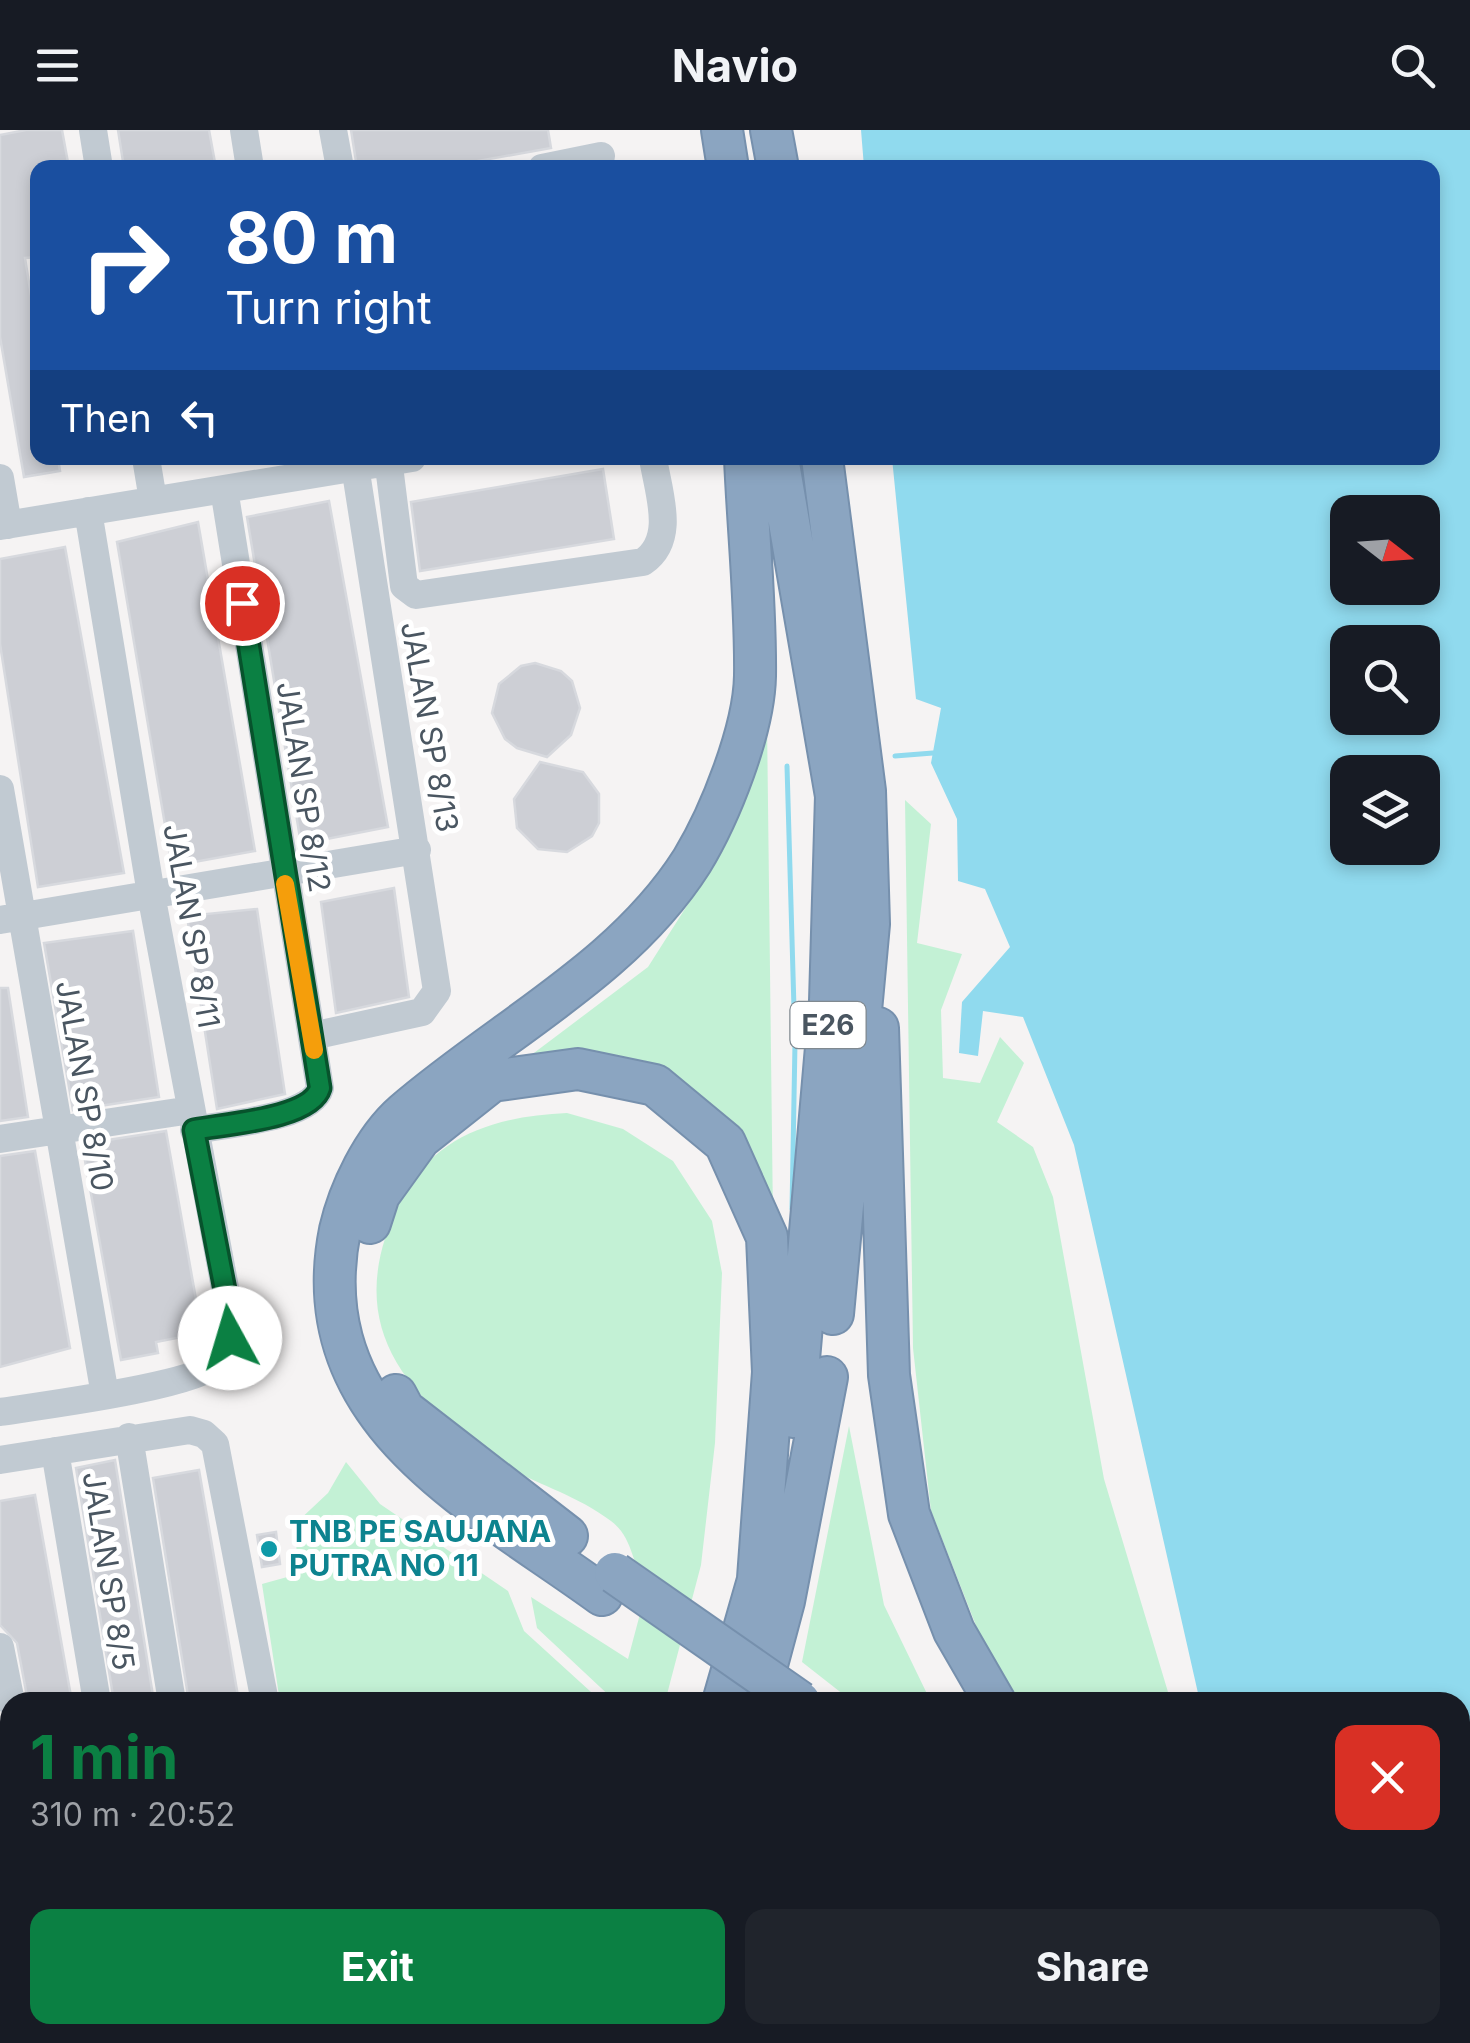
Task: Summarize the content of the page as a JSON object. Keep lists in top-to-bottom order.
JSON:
{
  "streets": {
    "highway": ["E26"],
    "street": [
      "JALAN SP 8/13",
      "JALAN SP 8/12",
      "JALAN SP 8/11",
      "JALAN SP 8/10",
      "JALAN SP 8/5"
    ]
  },
  "crossings": [
    ["JALAN SP 8/13", "JALAN SP 8/12"],
    ["JALAN SP 8/12", "JALAN SP 8/11"],
    ["JALAN SP 8/11", "JALAN SP 8/10"]
  ],
  "places": ["TNB PE SAUJANA PUTRA NO 11"],
  "north": "right",
  "page": {
    "header": "Navio",
    "turn": ["80 m", "Turn right"],
    "then": "Then",
    "heading": ["1 min", "310 m · 20:52"],
    "buttons": ["Exit", "Share"]
  }
}
